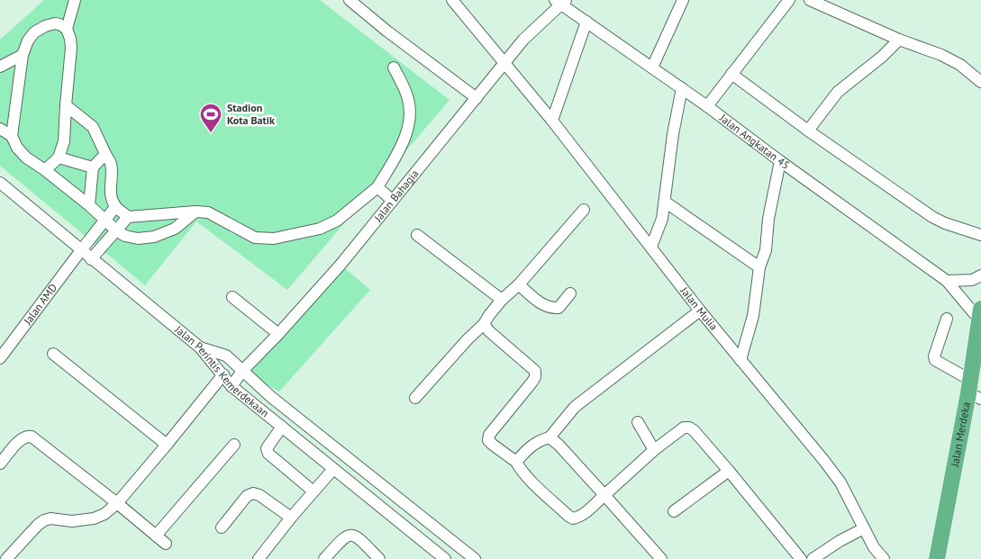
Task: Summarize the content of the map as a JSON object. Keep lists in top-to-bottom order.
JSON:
{
  "streets": {
    "highway": ["Jalan Merdeka"],
    "street": [
      "Jalan Angkatan 45",
      "Jalan Bahagia",
      "Jalan AMD",
      "Jalan Mulia",
      "Jalan Perintis Kemerdekaan"
    ]
  },
  "crossings": [
    ["Jalan Angkatan 45", "Jalan Bahagia"],
    ["Jalan Angkatan 45", "Jalan Merdeka"],
    ["Jalan Bahagia", "Jalan Mulia"],
    ["Jalan Bahagia", "Jalan Perintis Kemerdekaan"],
    ["Jalan AMD", "Jalan Perintis Kemerdekaan"]
  ],
  "places": {
    "sports": ["Stadion Kota Batik"]
  }
}
